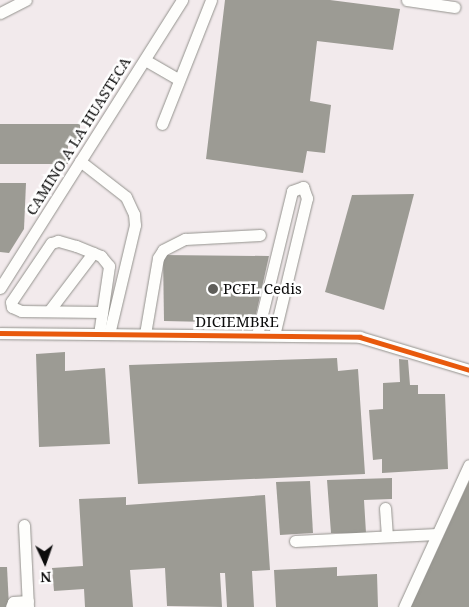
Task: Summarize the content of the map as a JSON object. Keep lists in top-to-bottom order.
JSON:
{
  "streets": {
    "street": ["CAMINO A LA HUASTECA", "DICIEMBRE"]
  },
  "places": ["PCEL Cedis"],
  "north": "bottom"
}
